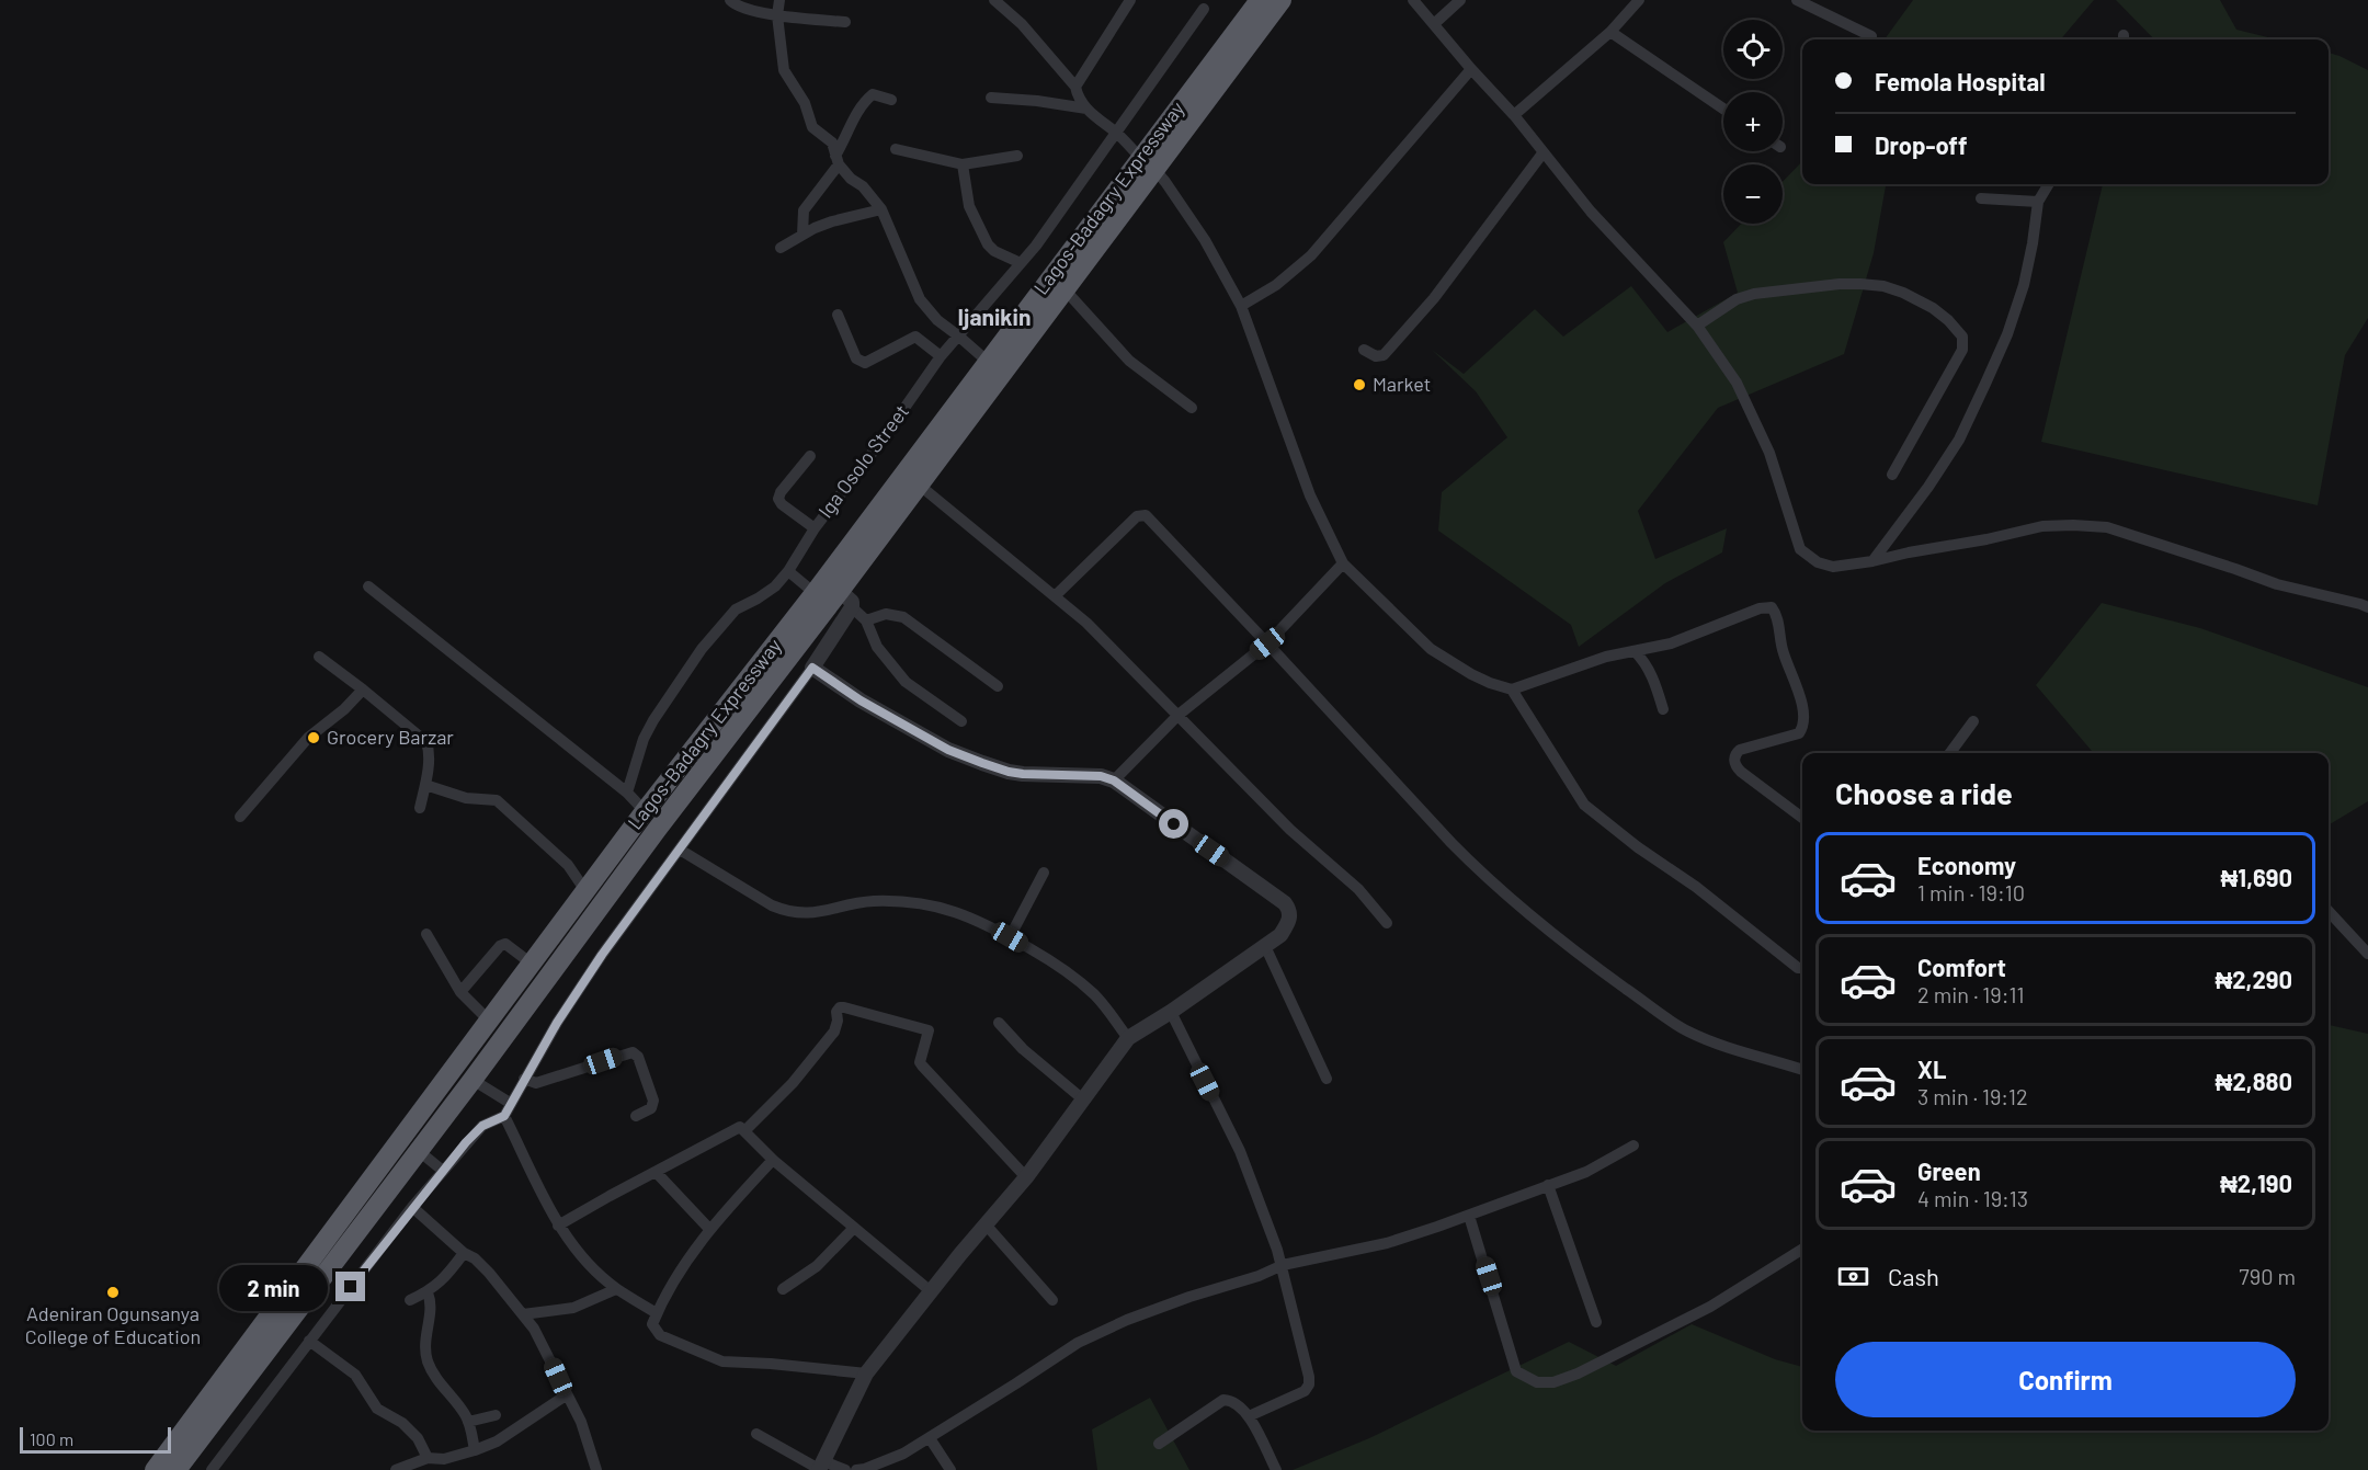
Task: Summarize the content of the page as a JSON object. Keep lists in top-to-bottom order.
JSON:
{
  "streets": {
    "highway": ["Lagos-Badagry Expressway"],
    "street": ["Iga Osolo Street"]
  },
  "districts": ["Ijanikin"],
  "places": ["Market", "Grocery Barzar", "Adeniran Ogunsanya College of Education"],
  "scale_bar": "100 m",
  "page": {
    "map_buttons": ["+", "−"],
    "banner": ["Femola Hospital", "Drop-off"],
    "heading": "Choose a ride",
    "list": [
      {
        "name": "Economy",
        "note": "1 min · 19:10",
        "value": "₦1,690"
      },
      {
        "name": "Comfort",
        "note": "2 min · 19:11",
        "value": "₦2,290"
      },
      {
        "name": "XL",
        "note": "3 min · 19:12",
        "value": "₦2,880"
      },
      {
        "name": "Green",
        "note": "4 min · 19:13",
        "value": "₦2,190"
      }
    ],
    "pay": ["Cash", "790 m"],
    "bubble": "2 min",
    "buttons": "Confirm",
    "scale": "100 m"
  }
}
